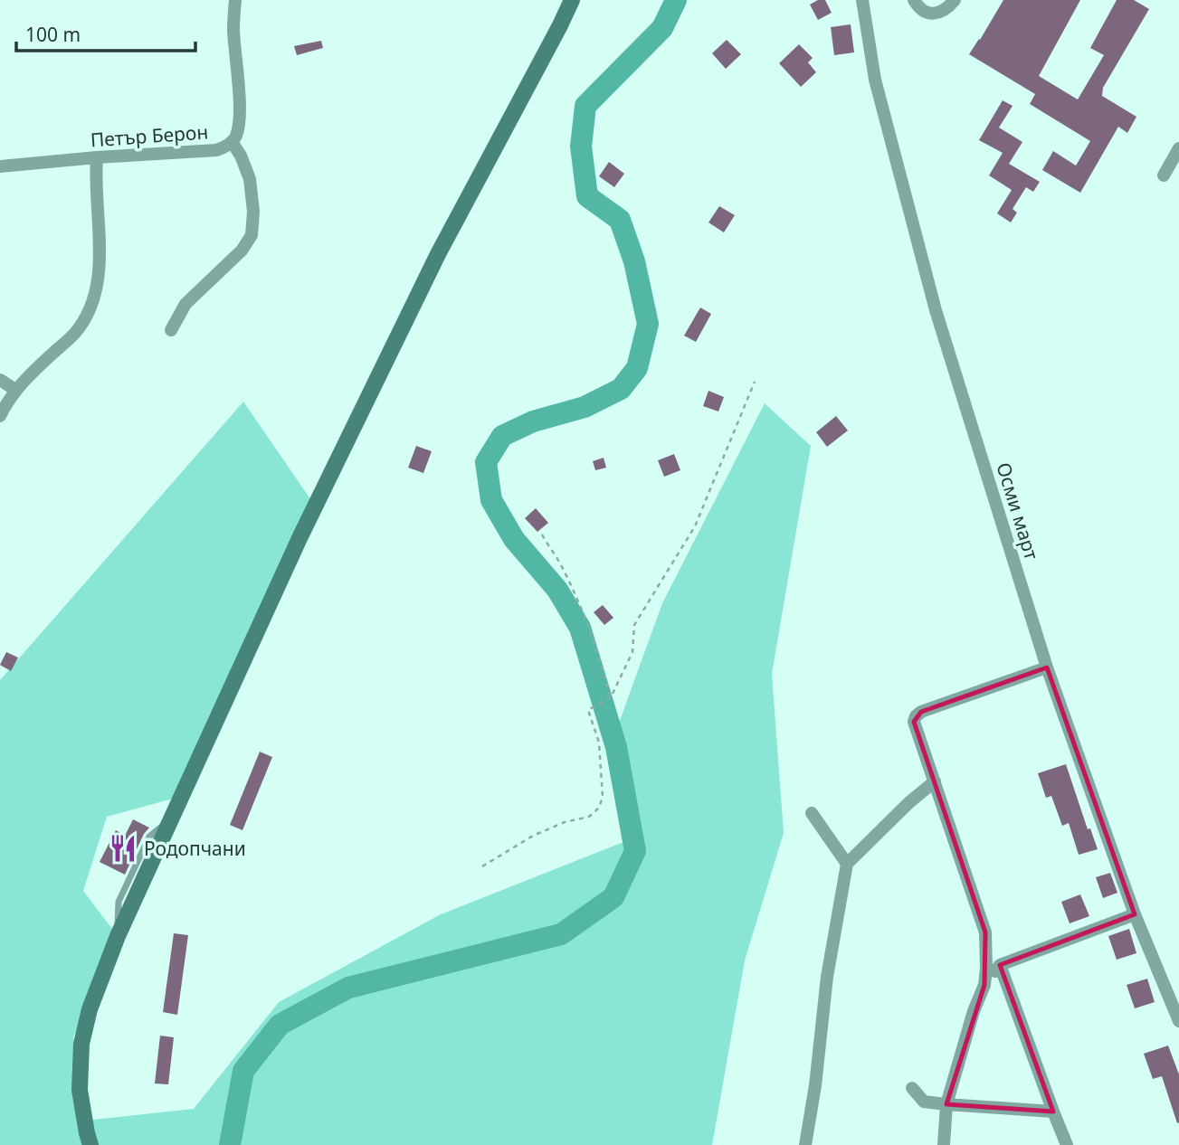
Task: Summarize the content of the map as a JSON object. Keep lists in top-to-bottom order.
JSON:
{
  "streets": {
    "street": ["Петър Берон", "Осми март"]
  },
  "places": {
    "restaurant": ["Родопчани"]
  },
  "scale_bar": "100 m"
}
